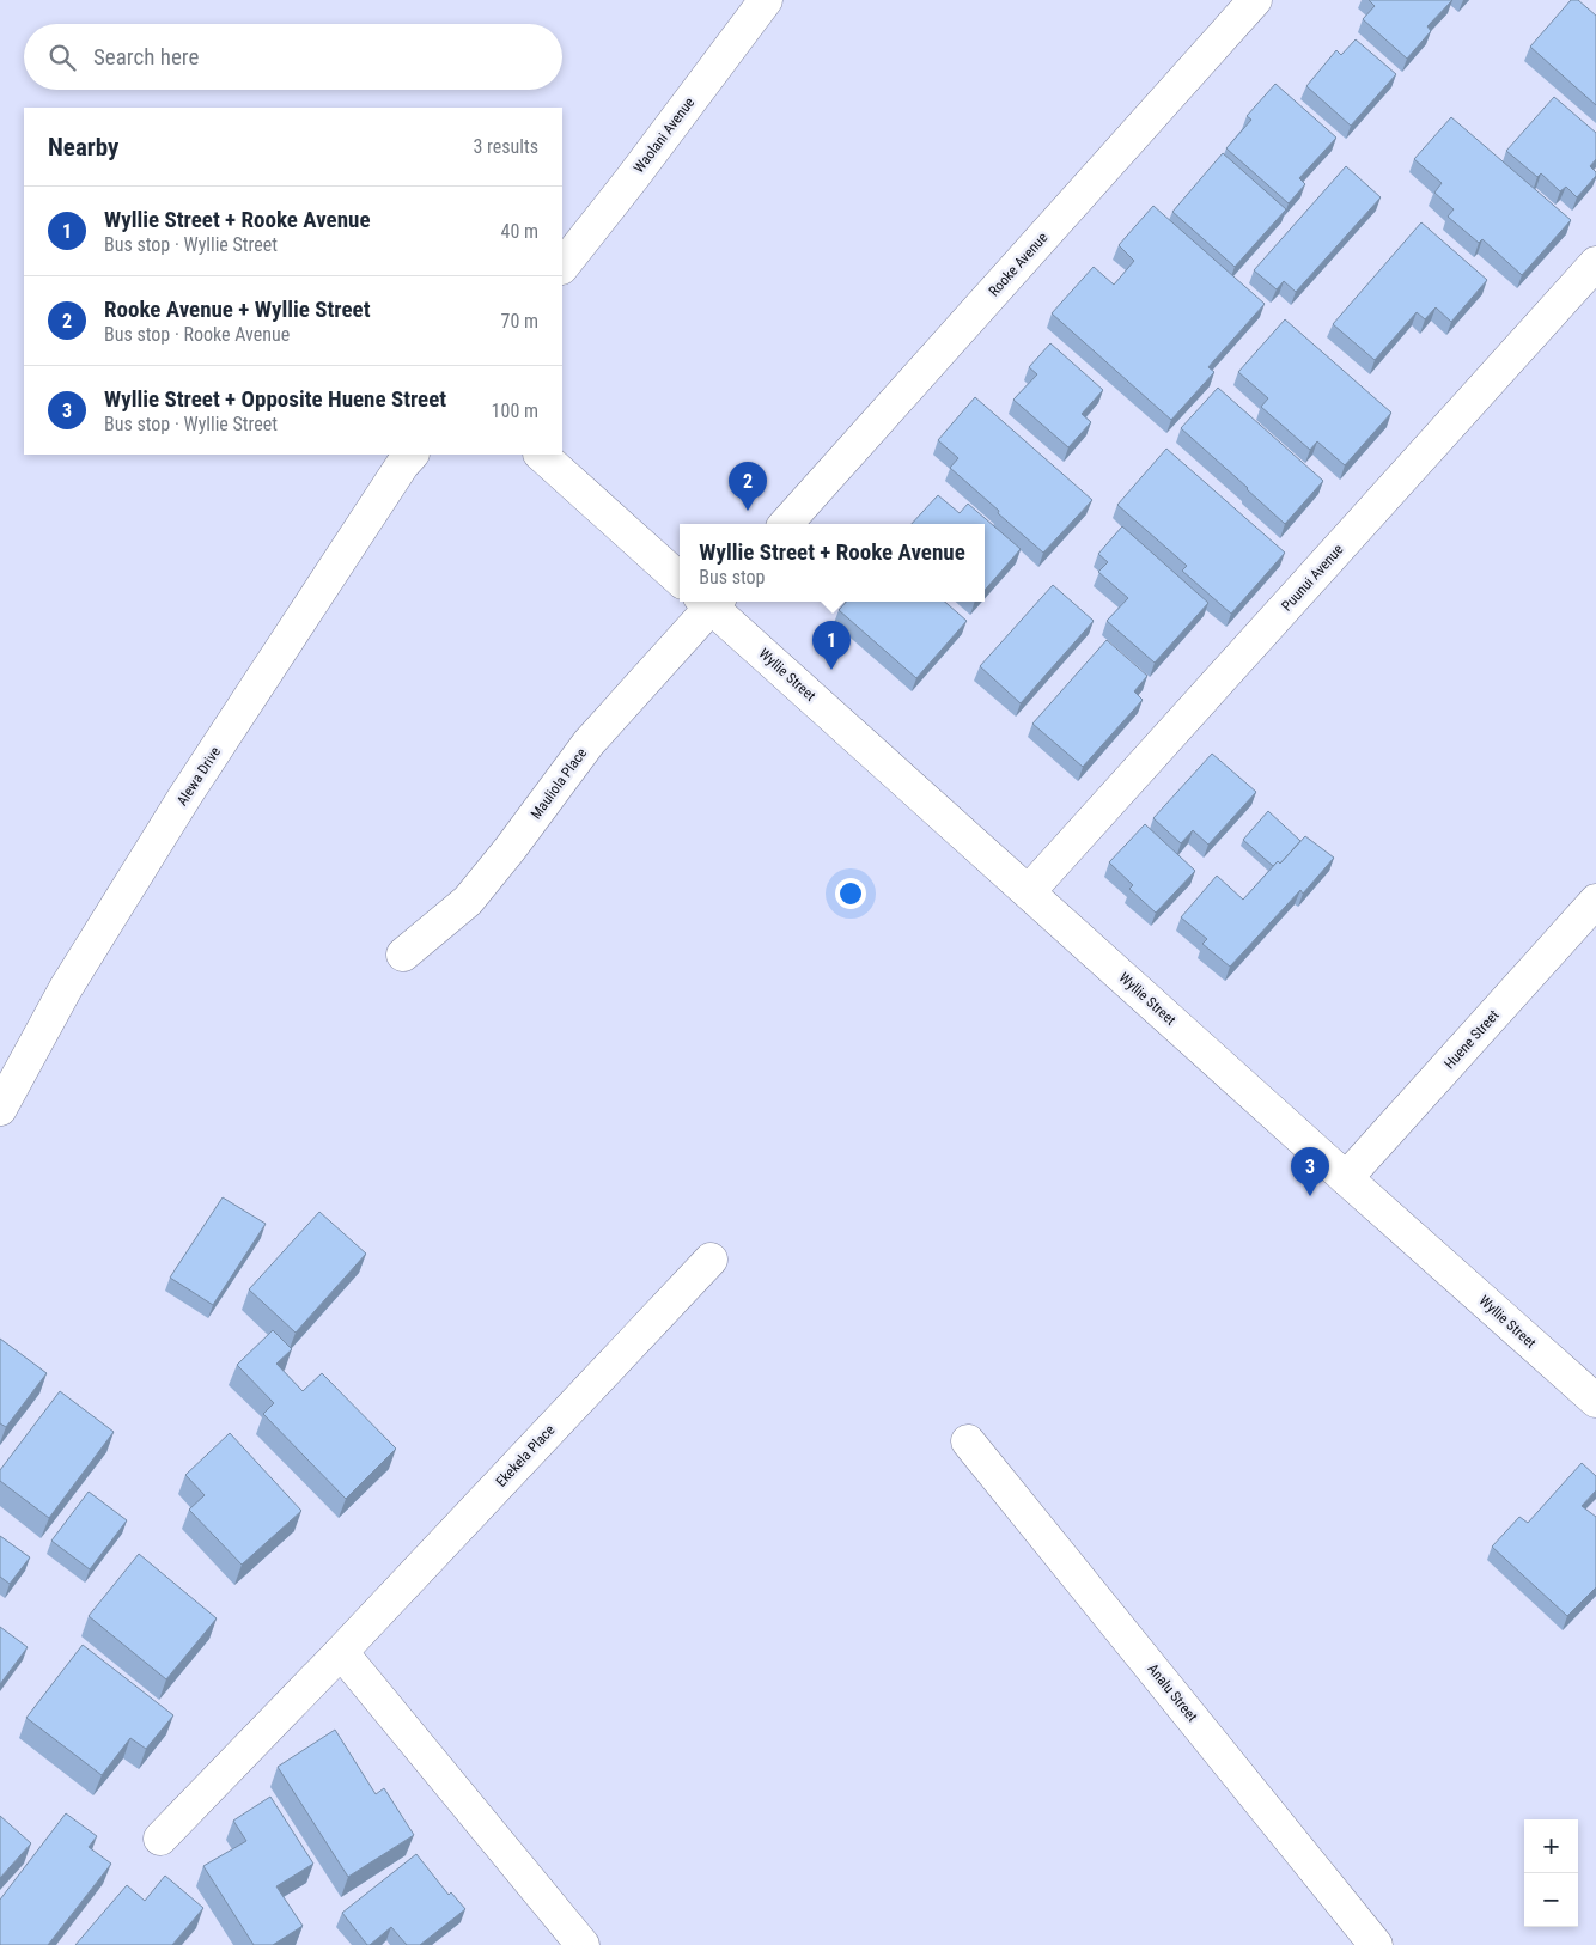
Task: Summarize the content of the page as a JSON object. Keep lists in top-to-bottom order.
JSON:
{
  "streets": {
    "street": [
      "Waolani Avenue",
      "Rooke Avenue",
      "Puunui Avenue",
      "Wyllie Street",
      "Alewa Drive",
      "Mauliola Place",
      "Huene Street",
      "Ekekela Place",
      "Analu Street"
    ]
  },
  "crossings": [
    ["Puunui Avenue", "Wyllie Street"],
    ["Wyllie Street", "Huene Street"]
  ],
  "page": {
    "search": "Search here",
    "heading": ["Nearby", "3 results"],
    "list": [
      {
        "mark": "1",
        "name": "Wyllie Street + Rooke Avenue",
        "note": "Bus stop · Wyllie Street",
        "value": "40 m"
      },
      {
        "mark": "2",
        "name": "Rooke Avenue + Wyllie Street",
        "note": "Bus stop · Rooke Avenue",
        "value": "70 m"
      },
      {
        "mark": "3",
        "name": "Wyllie Street + Opposite Huene Street",
        "note": "Bus stop · Wyllie Street",
        "value": "100 m"
      }
    ],
    "pins": ["2", "1", "3"],
    "popup": ["Wyllie Street + Rooke Avenue", "Bus stop"],
    "map_buttons": ["+", "−"]
  }
}
